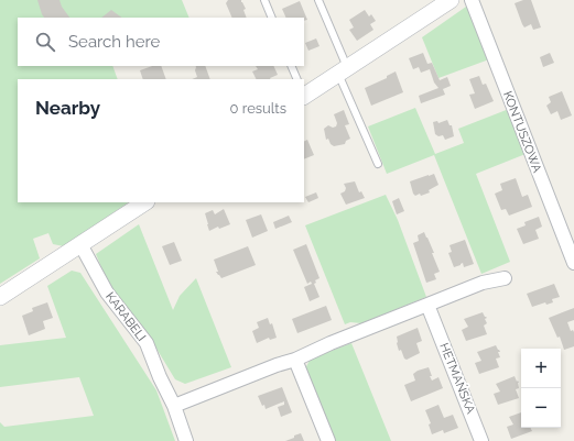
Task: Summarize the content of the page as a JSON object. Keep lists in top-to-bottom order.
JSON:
{
  "streets": {
    "street": ["KONTUSZOWA", "KARABELI", "HETMAŃSKA"]
  },
  "page": {
    "search": "Search here",
    "heading": ["Nearby", "0 results"],
    "map_buttons": ["+", "−"]
  }
}
